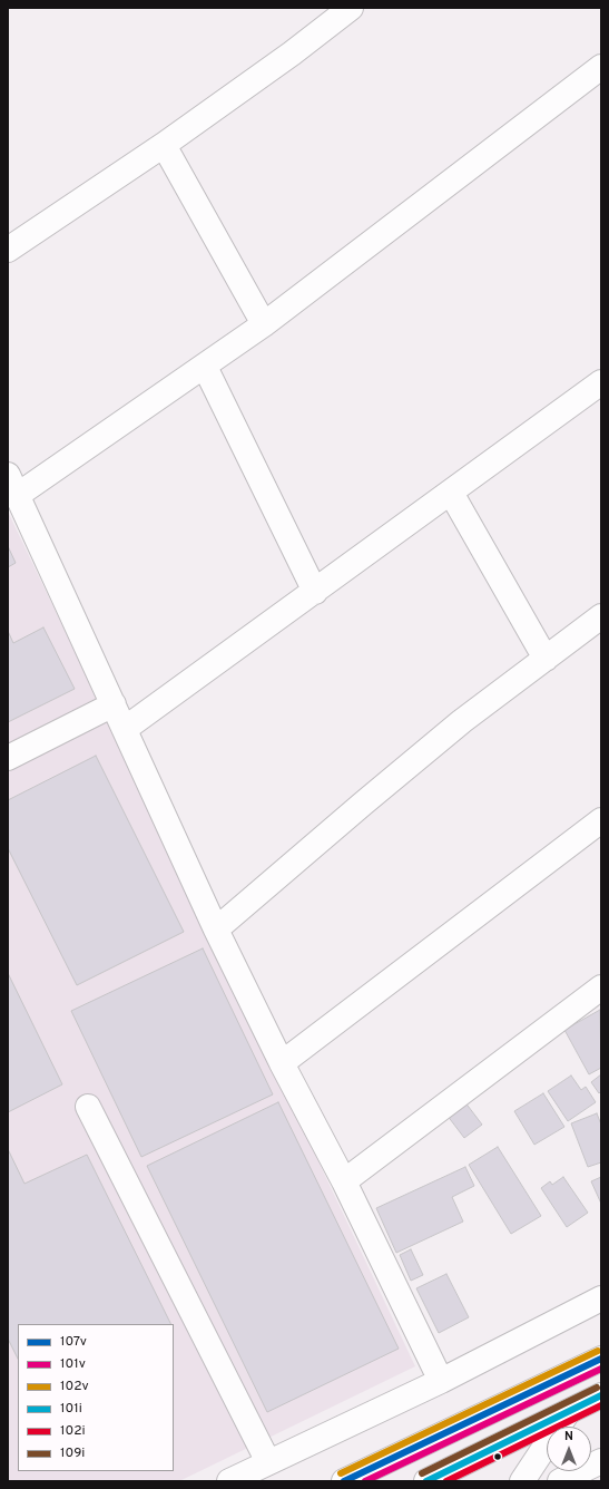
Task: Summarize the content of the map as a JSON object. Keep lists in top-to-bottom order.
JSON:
{
  "lines": [
    "transit line 102v",
    "transit line 107v",
    "transit line 101v",
    "transit line 109i",
    "transit line 101i",
    "transit line 102i"
  ],
  "legend": [
    "107v",
    "101v",
    "102v",
    "101i",
    "102i",
    "109i"
  ],
  "north": "top"
}
